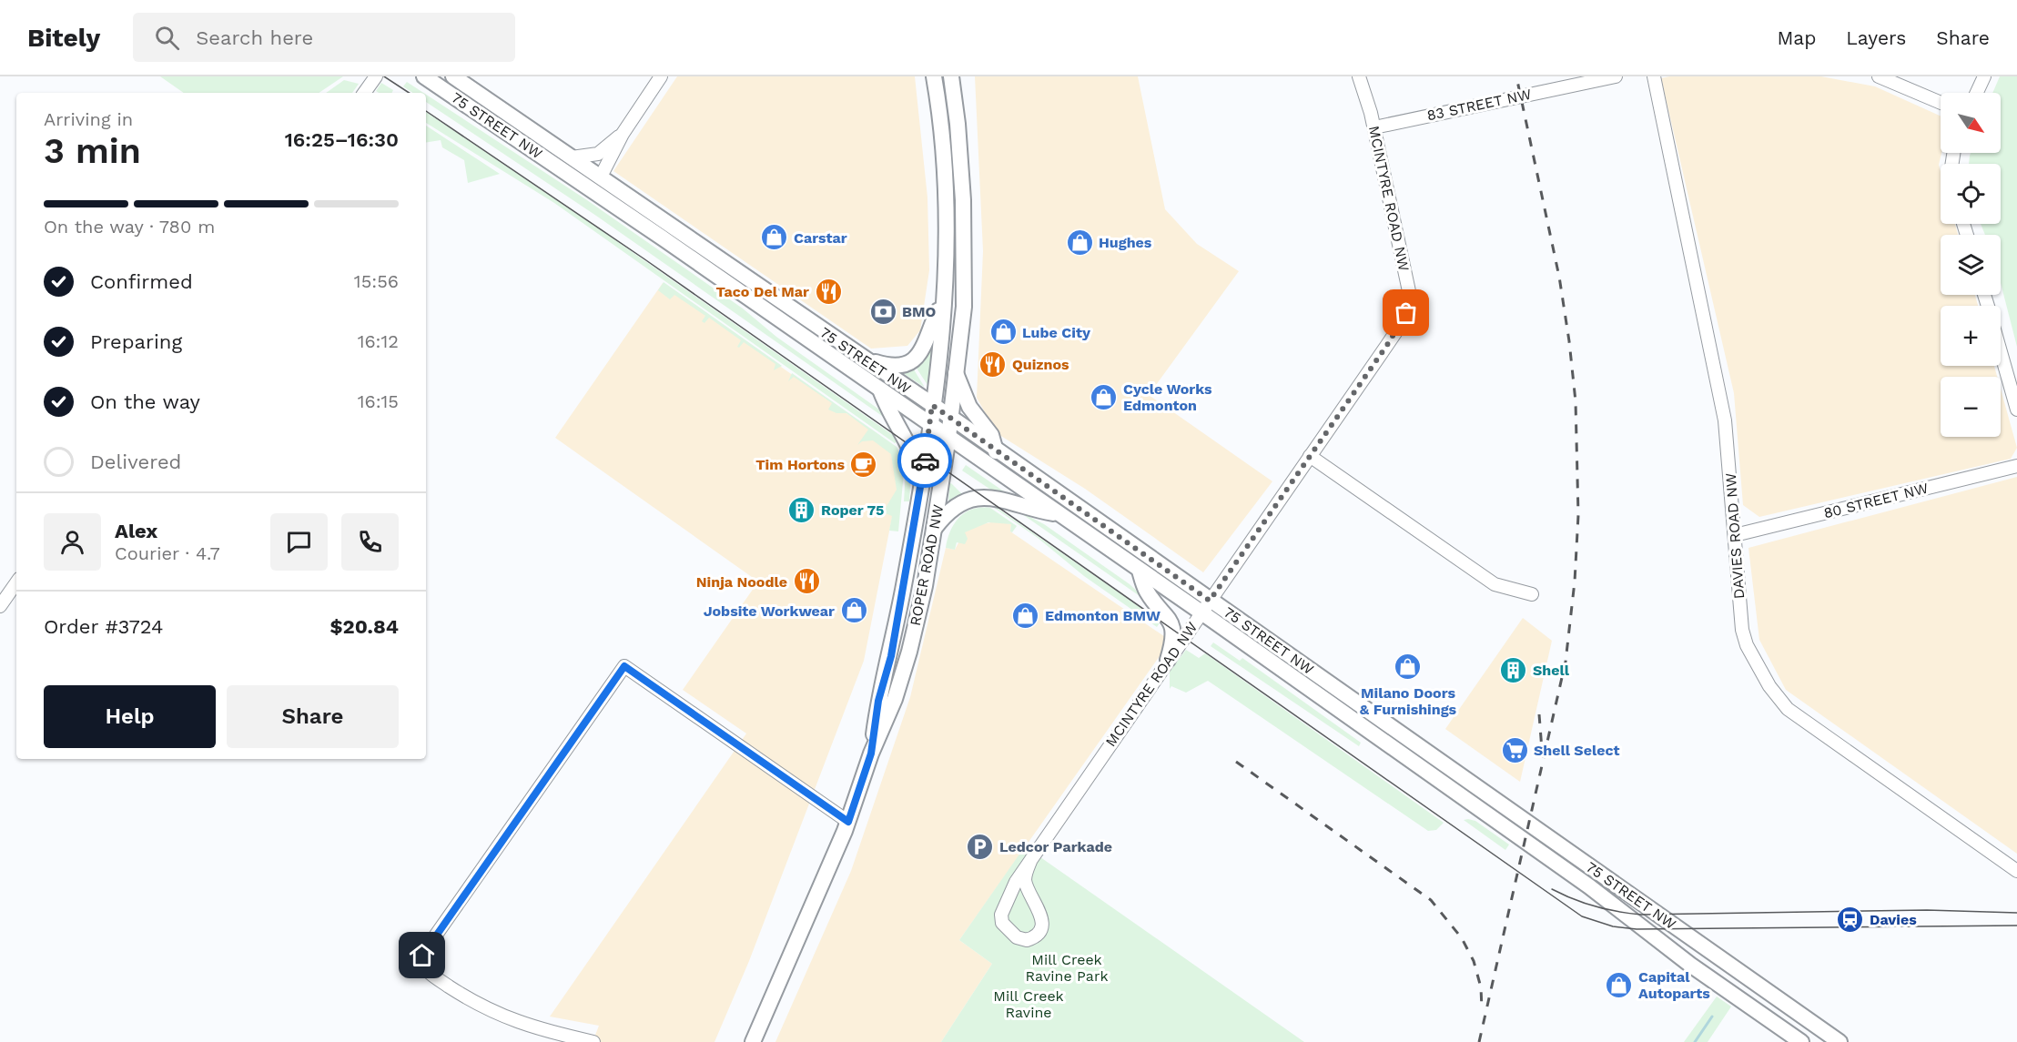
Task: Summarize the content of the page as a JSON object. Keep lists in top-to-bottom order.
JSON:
{
  "streets": {
    "main road": ["75 STREET NW", "ROPER ROAD NW"],
    "street": [
      "83 STREET NW",
      "MCINTYRE ROAD NW",
      "80 STREET NW",
      "DAVIES ROAD NW"
    ]
  },
  "crossings": [
    ["83 STREET NW", "MCINTYRE ROAD NW"],
    ["75 STREET NW", "MCINTYRE ROAD NW"],
    ["75 STREET NW", "ROPER ROAD NW"],
    ["80 STREET NW", "DAVIES ROAD NW"]
  ],
  "parks": ["Mill Creek Ravine Park", "Mill Creek Ravine"],
  "places": {
    "shop": [
      "Carstar",
      "Hughes",
      "Lube City",
      "Cycle Works Edmonton",
      "Jobsite Workwear",
      "Edmonton BMW",
      "Milano Doors & Furnishings",
      "Capital Autoparts"
    ],
    "restaurant": ["Taco Del Mar", "Quiznos", "Ninja Noodle"],
    "bank": ["BMO"],
    "cafe": ["Tim Hortons"],
    "building": ["Roper 75", "Shell"],
    "supermarket": ["Shell Select"],
    "parking": ["Ledcor Parkade"],
    "station": ["Davies"]
  },
  "north": "bottom right",
  "page": {
    "header": "Bitely",
    "search": "Search here",
    "nav": ["Map", "Layers", "Share"],
    "map_buttons": ["+", "−"],
    "heading": ["3 min", "Arriving in", "16:25–16:30"],
    "panel": [
      "Alex",
      "Courier · 4.7",
      "Order #3724",
      "$20.84"
    ],
    "bar": "On the way · 780 m",
    "list": [
      ["Confirmed", "15:56"],
      ["Preparing", "16:12"],
      ["On the way", "16:15"],
      "Delivered"
    ],
    "buttons": ["Help", "Share"]
  }
}
